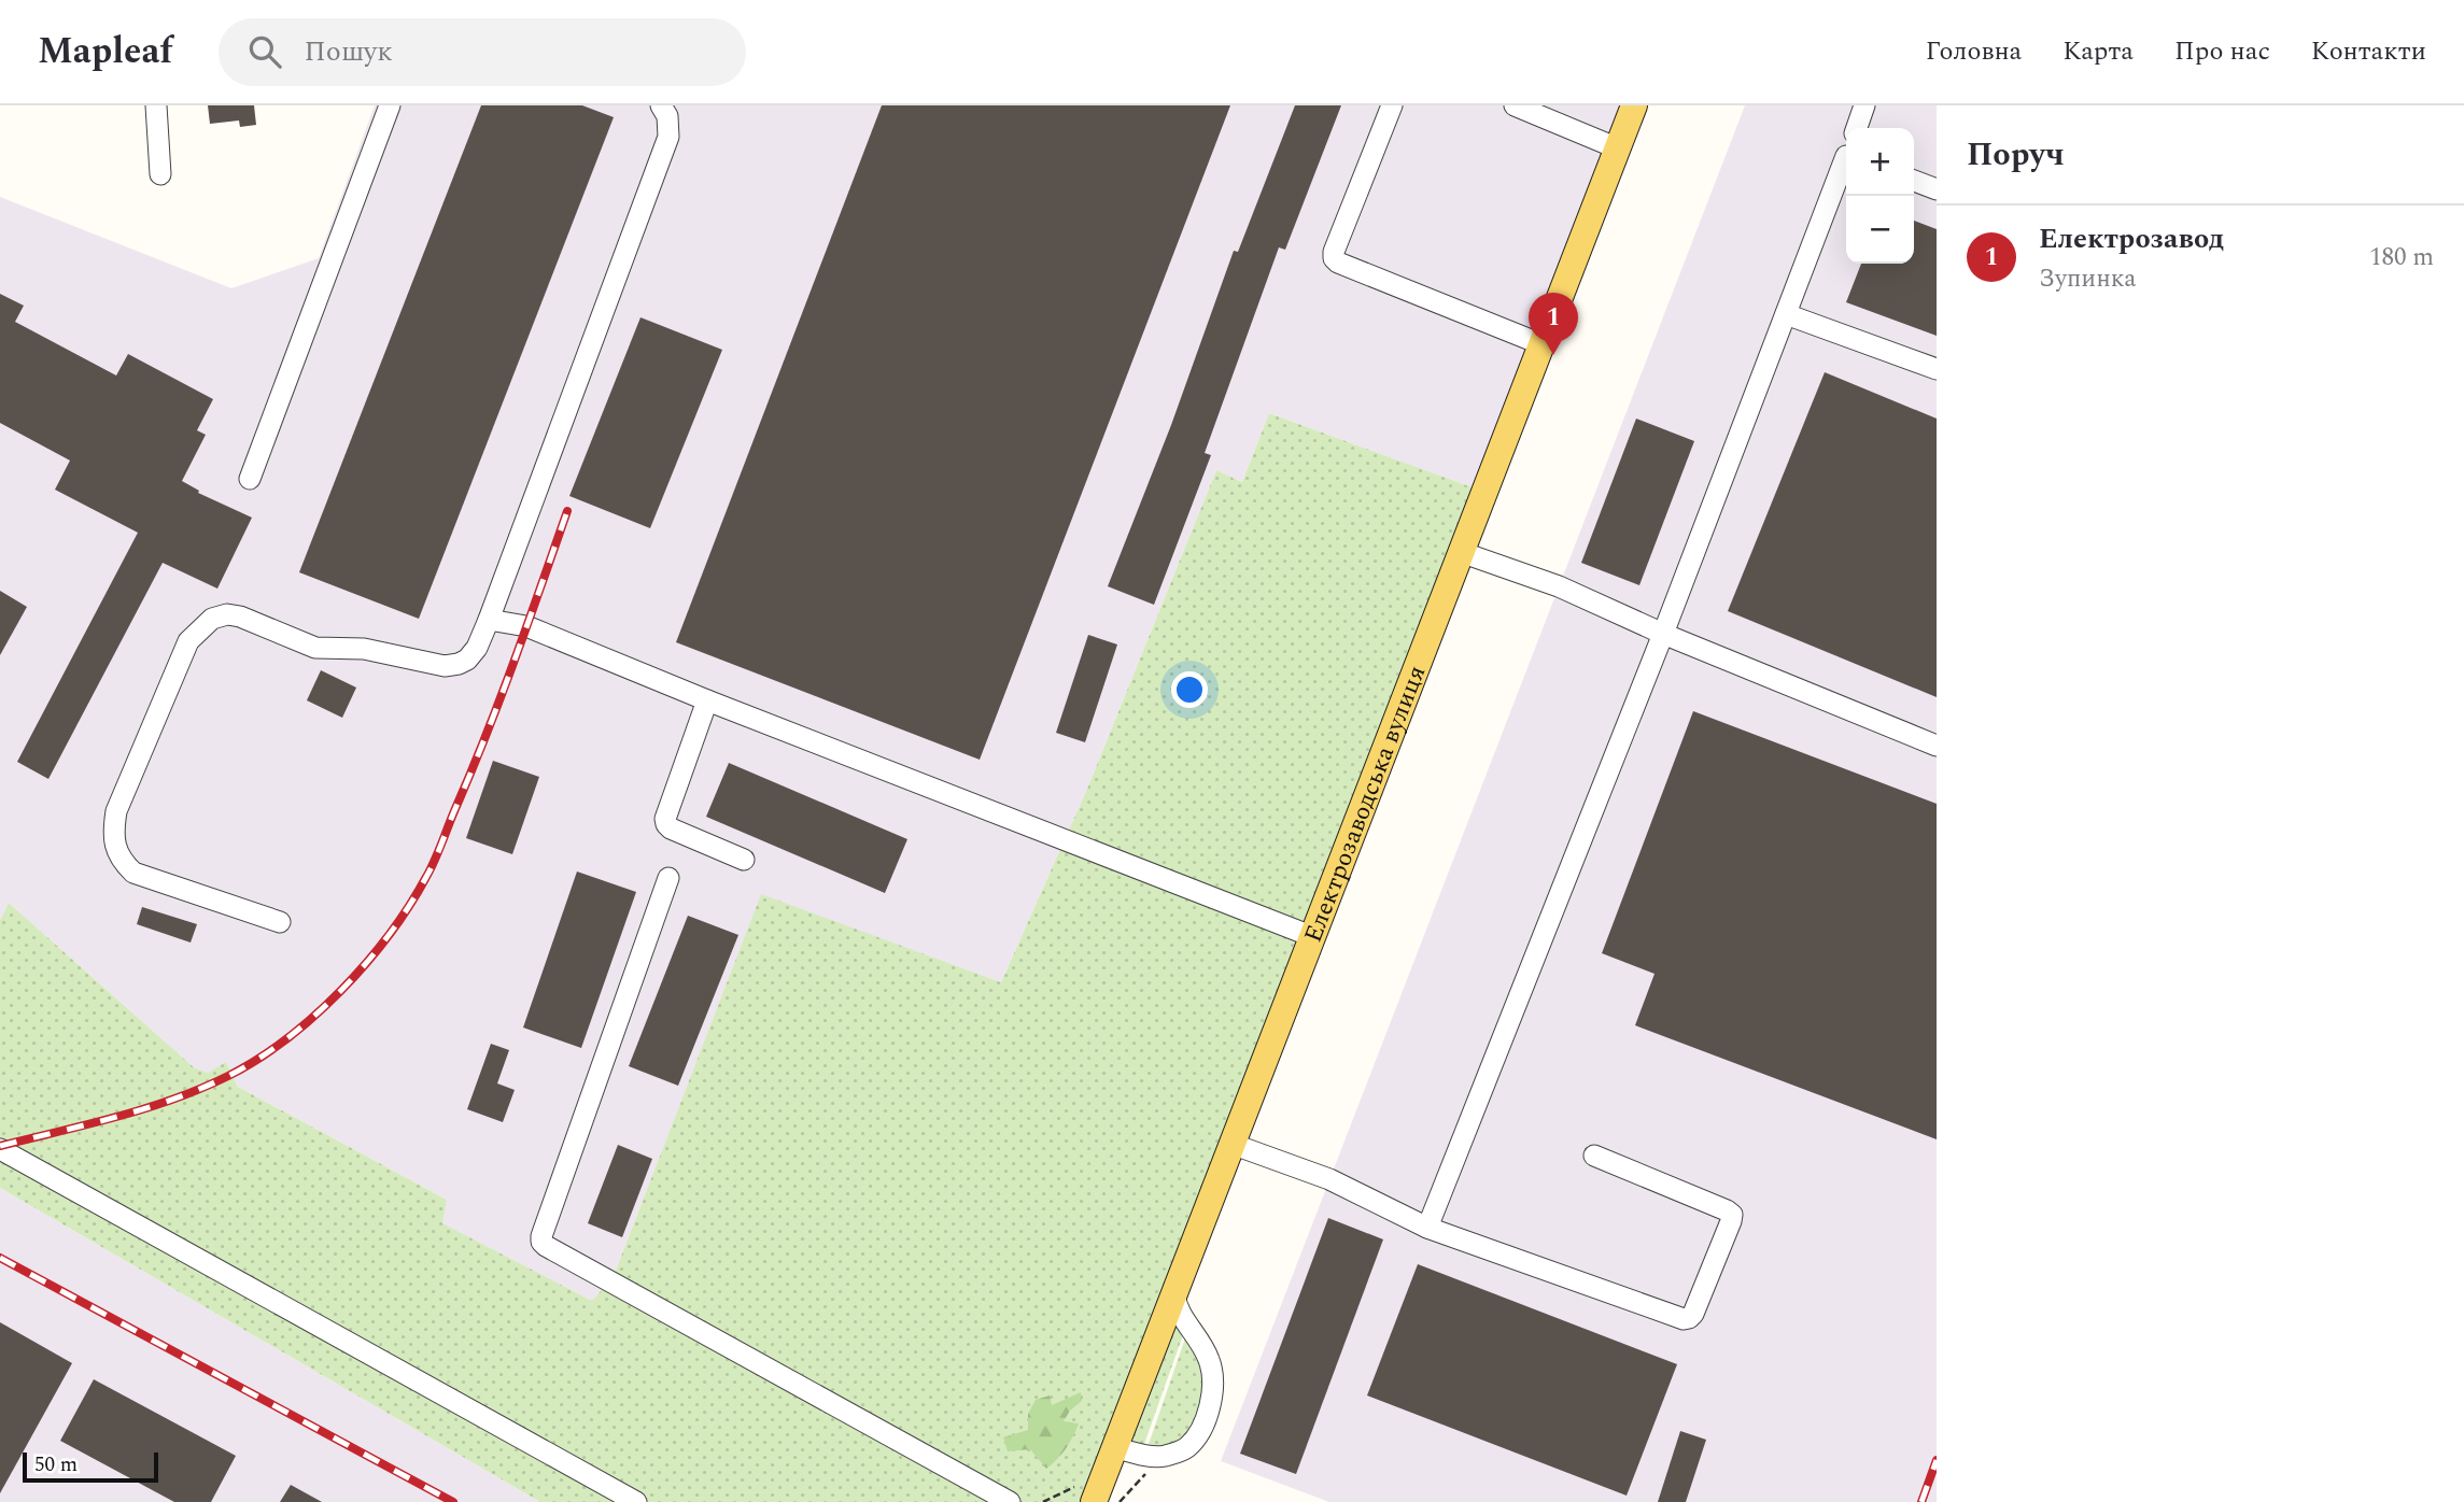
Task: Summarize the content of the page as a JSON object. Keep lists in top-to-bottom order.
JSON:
{
  "streets": {
    "main road": ["Електрозаводська вулиця"]
  },
  "scale_bar": "50 m",
  "page": {
    "header": "Mapleaf",
    "search": "Пошук",
    "nav": [
      "Головна",
      "Карта",
      "Про нас",
      "Контакти"
    ],
    "heading": "Поруч",
    "map_buttons": ["+", "−"],
    "list": [
      {
        "mark": "1",
        "name": "Електрозавод",
        "note": "Зупинка",
        "value": "180 m"
      }
    ],
    "pins": "1",
    "scale": "50 m"
  }
}
